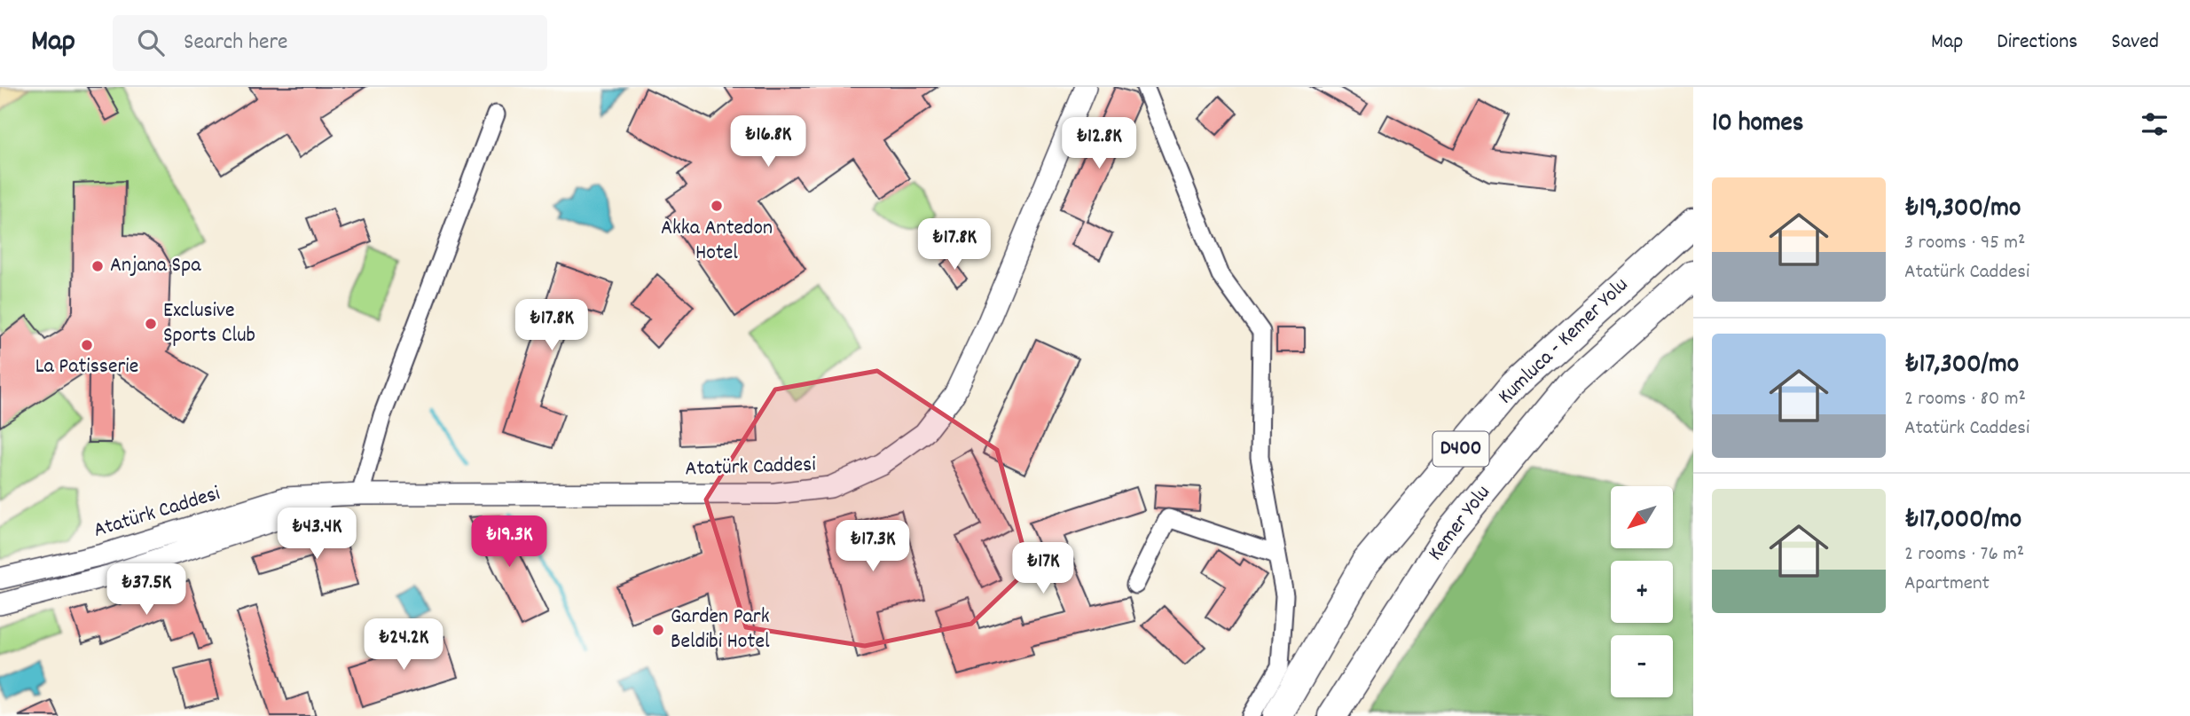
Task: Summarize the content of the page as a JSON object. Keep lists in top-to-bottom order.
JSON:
{
  "streets": {
    "highway": ["Kumluca - Kemer Yolu", "D400", "Kemer Yolu"],
    "street": ["Atatürk Caddesi"]
  },
  "places": [
    "Akka Antedon Hotel",
    "Anjana Spa",
    "Exclusive Sports Club",
    "La Patisserie",
    "Garden Park Beldibi Hotel"
  ],
  "north": "bottom left",
  "page": {
    "header": "Map",
    "search": "Search here",
    "nav": ["Map", "Directions", "Saved"],
    "heading": "10 homes",
    "price": [
      "₺16.8K",
      "₺12.8K",
      "₺17.8K",
      "₺17.8K",
      "₺43.4K",
      "₺19.3K",
      "₺17.3K",
      "₺17K",
      "₺37.5K",
      "₺24.2K"
    ],
    "list": [
      {
        "name": "₺19,300/mo",
        "note": "3 rooms · 95 m² · Atatürk Caddesi"
      },
      {
        "name": "₺17,300/mo",
        "note": "2 rooms · 80 m² · Atatürk Caddesi"
      },
      {
        "name": "₺17,000/mo",
        "note": "2 rooms · 76 m² · Apartment"
      }
    ],
    "map_buttons": ["+", "−"]
  }
}
